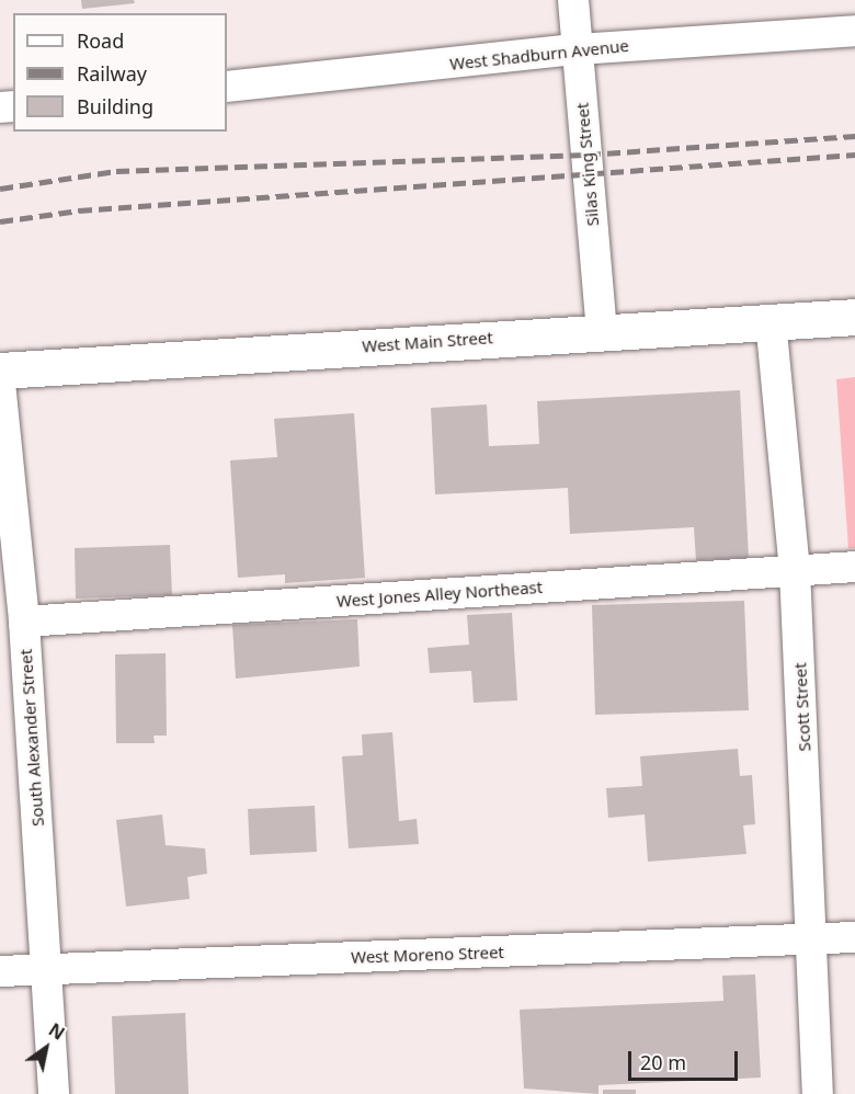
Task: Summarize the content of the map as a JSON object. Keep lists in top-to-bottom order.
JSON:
{
  "streets": {
    "street": [
      "West Shadburn Avenue",
      "Silas King Street",
      "West Main Street",
      "West Jones Alley Northeast",
      "Scott Street",
      "South Alexander Street",
      "West Moreno Street"
    ]
  },
  "crossings": [
    ["West Shadburn Avenue", "Silas King Street"],
    ["Silas King Street", "West Main Street"],
    ["West Main Street", "Scott Street"],
    ["West Jones Alley Northeast", "Scott Street"],
    ["West Jones Alley Northeast", "South Alexander Street"],
    ["Scott Street", "West Moreno Street"],
    ["South Alexander Street", "West Moreno Street"]
  ],
  "legend": ["Road", "Railway", "Building"],
  "scale_bar": "20 m",
  "north": "top right"
}
